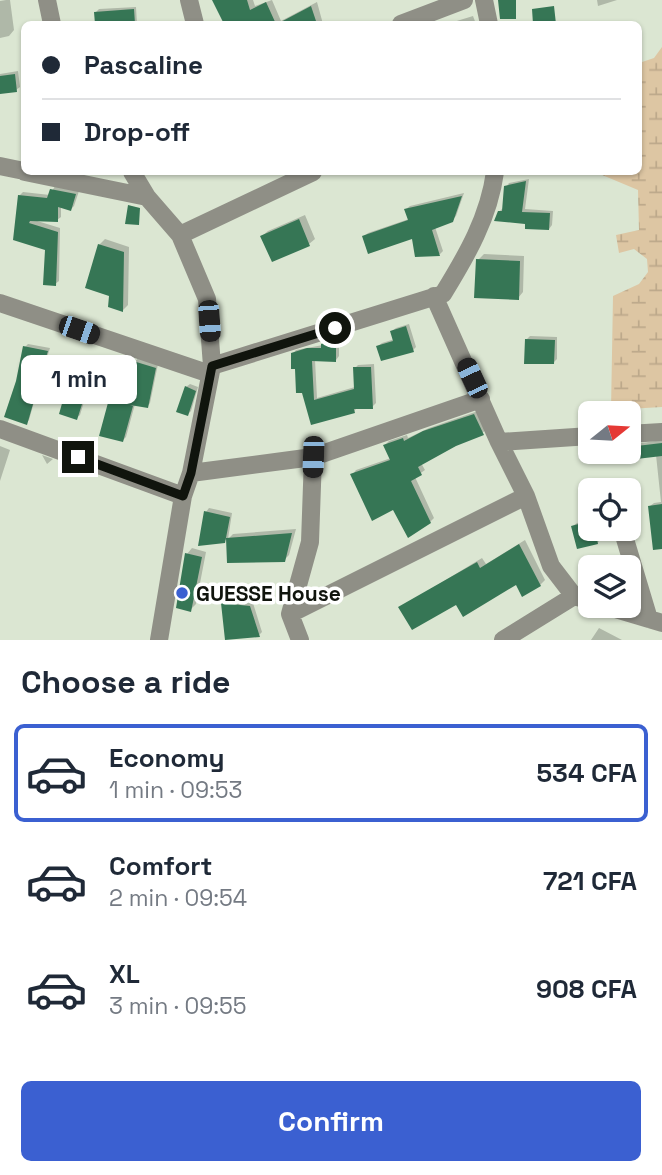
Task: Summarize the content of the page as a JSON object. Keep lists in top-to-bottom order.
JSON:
{
  "places": ["GUESSE House"],
  "north": "right",
  "page": {
    "banner": ["Pascaline", "Drop-off"],
    "bubble": "1 min",
    "heading": "Choose a ride",
    "list": [
      {
        "name": "Economy",
        "note": "1 min · 09:53",
        "value": "534 CFA"
      },
      {
        "name": "Comfort",
        "note": "2 min · 09:54",
        "value": "721 CFA"
      },
      {
        "name": "XL",
        "note": "3 min · 09:55",
        "value": "908 CFA"
      }
    ],
    "buttons": "Confirm"
  }
}
